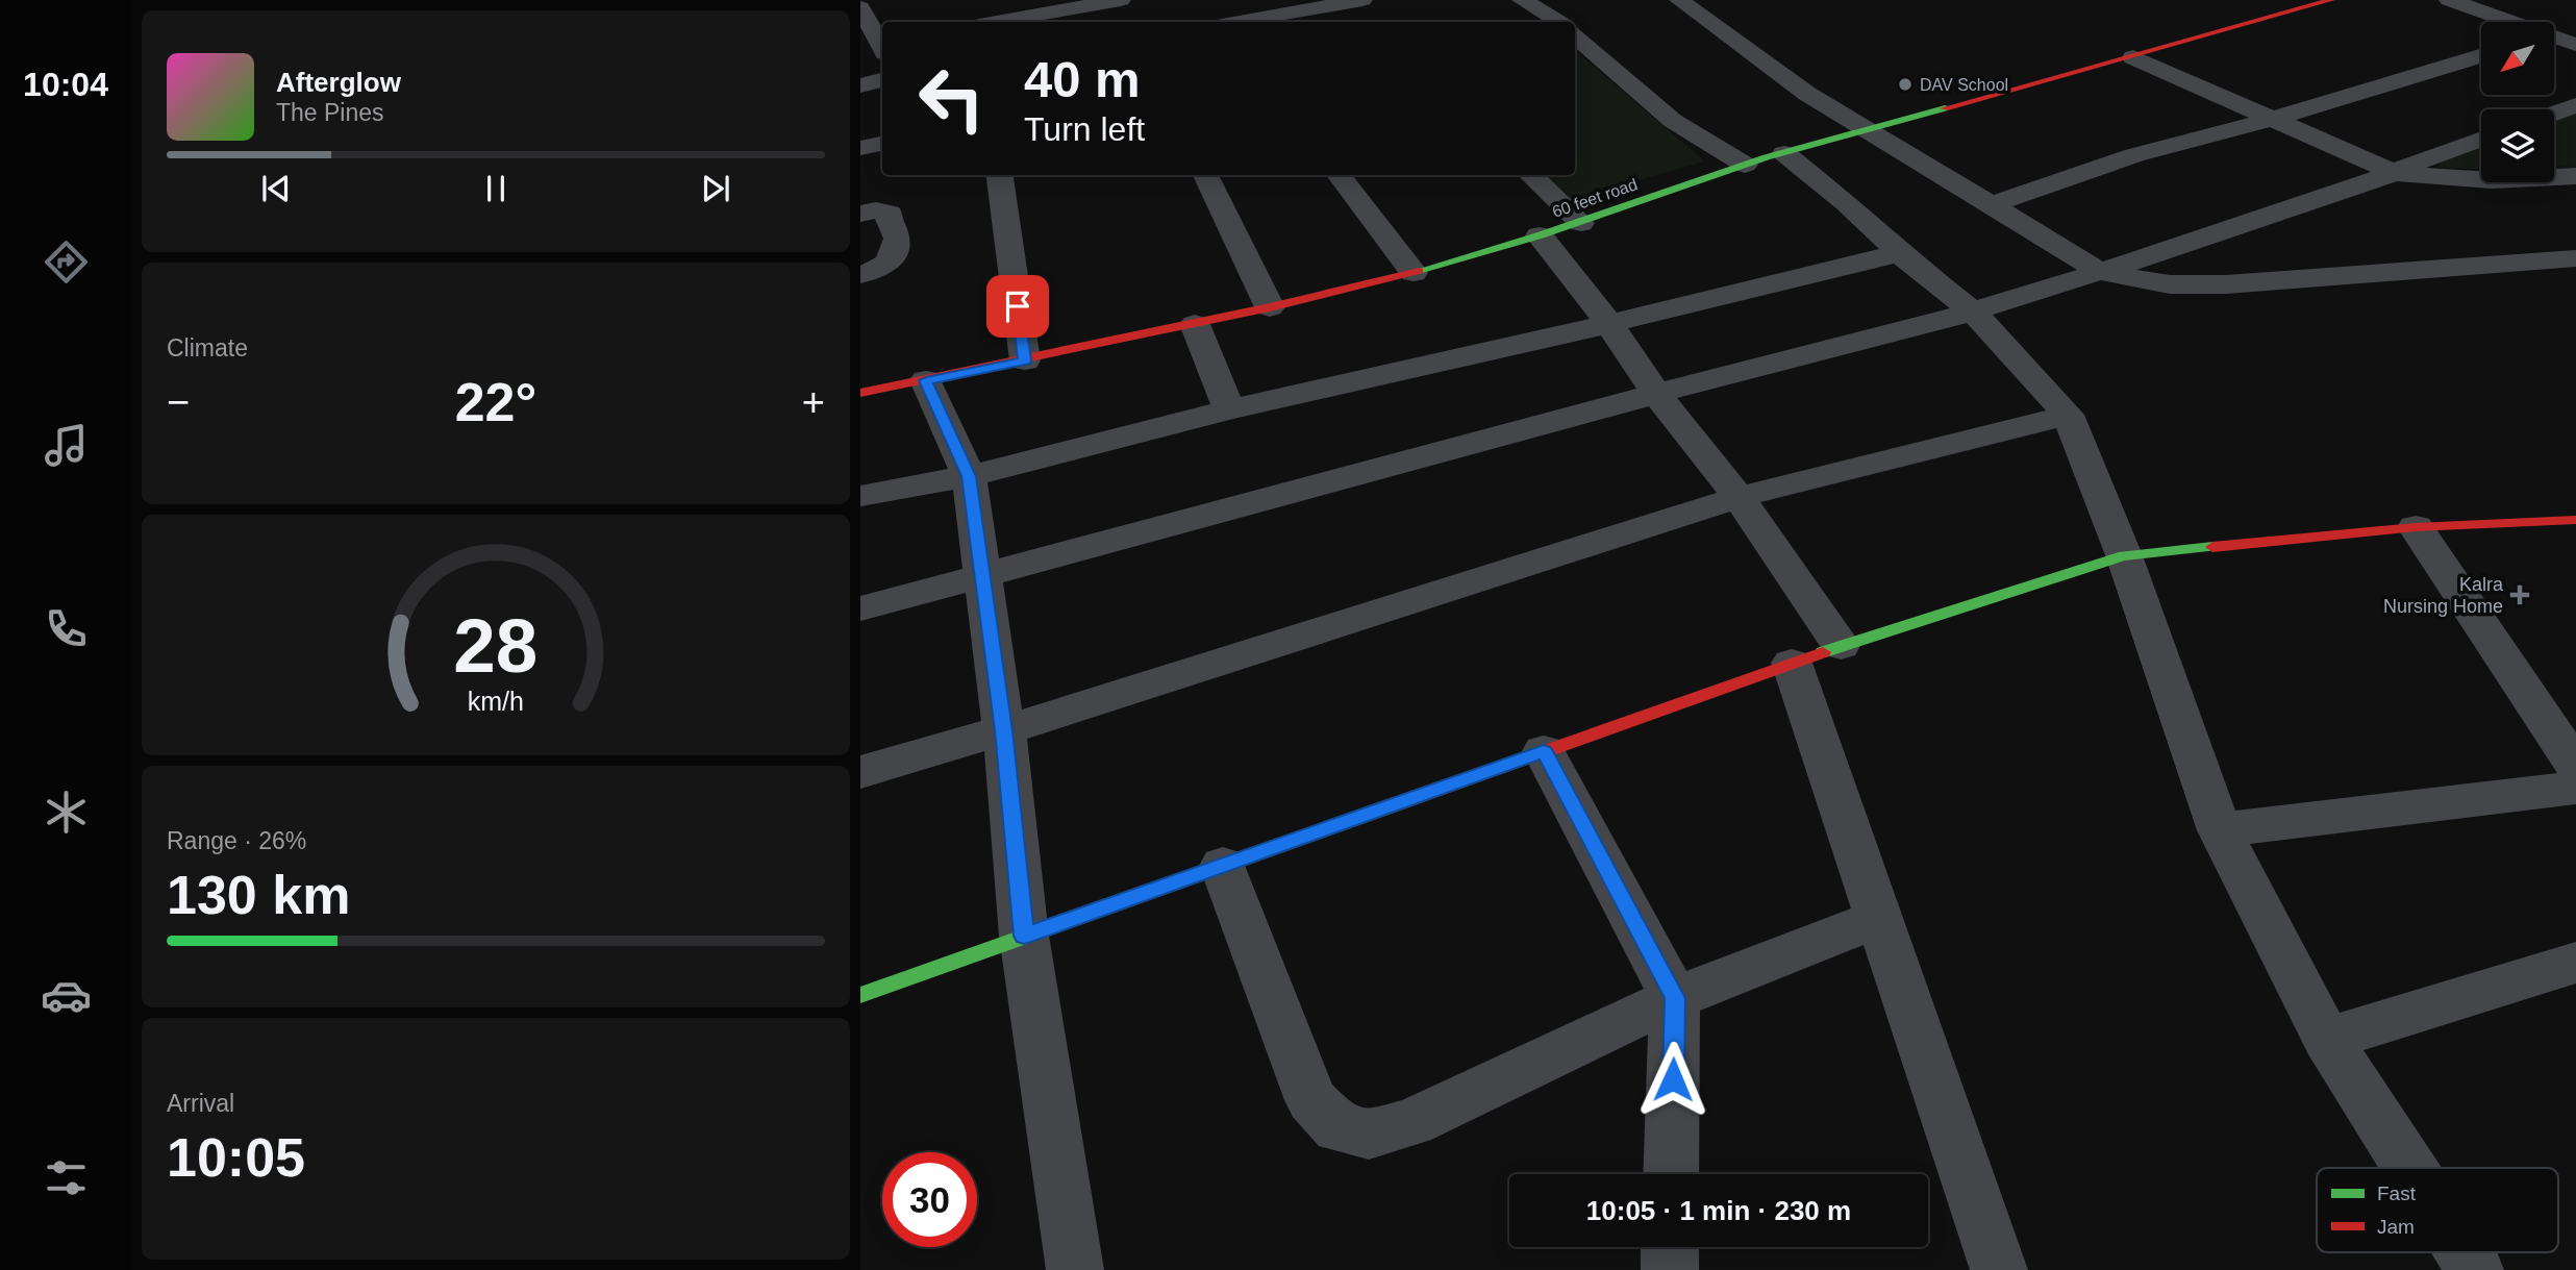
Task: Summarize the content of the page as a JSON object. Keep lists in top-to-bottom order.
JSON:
{
  "streets": {
    "street": ["60 feet road"]
  },
  "places": {
    "other": ["DAV School"],
    "health": ["Kalra Nursing Home"]
  },
  "legend": ["Fast", "Jam"],
  "north": "bottom left",
  "page": {
    "tabs": "10:04",
    "turn": ["40 m", "Turn left"],
    "song": ["Afterglow", "The Pines"],
    "tile": [
      "Climate",
      ["Range · 26%", "130 km"],
      ["Arrival", "10:05"]
    ],
    "heat": ["−", "22°", "+"],
    "limit": "30",
    "trip": "10:05 · 1 min · 230 m",
    "gauge": ["28", "km/h"]
  }
}
